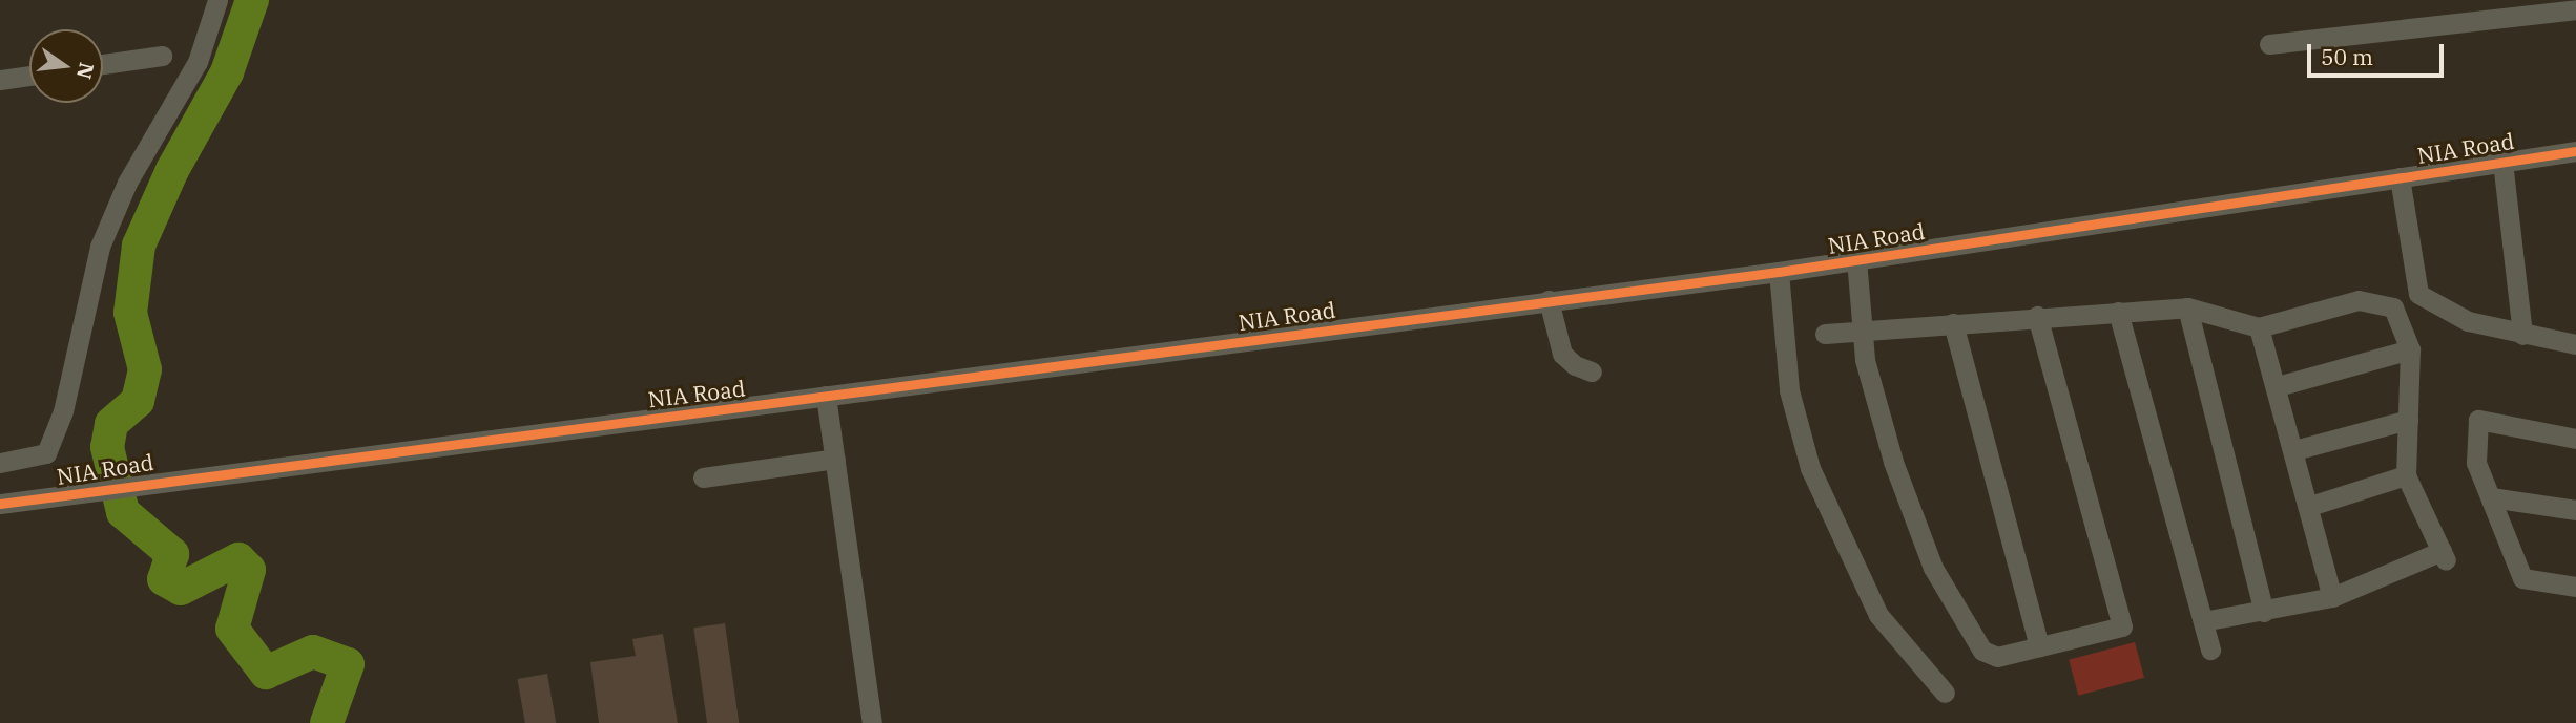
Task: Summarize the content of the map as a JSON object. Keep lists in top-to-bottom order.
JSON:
{
  "streets": {
    "street": ["NIA Road"]
  },
  "scale_bar": "50 m",
  "north": "right"
}
